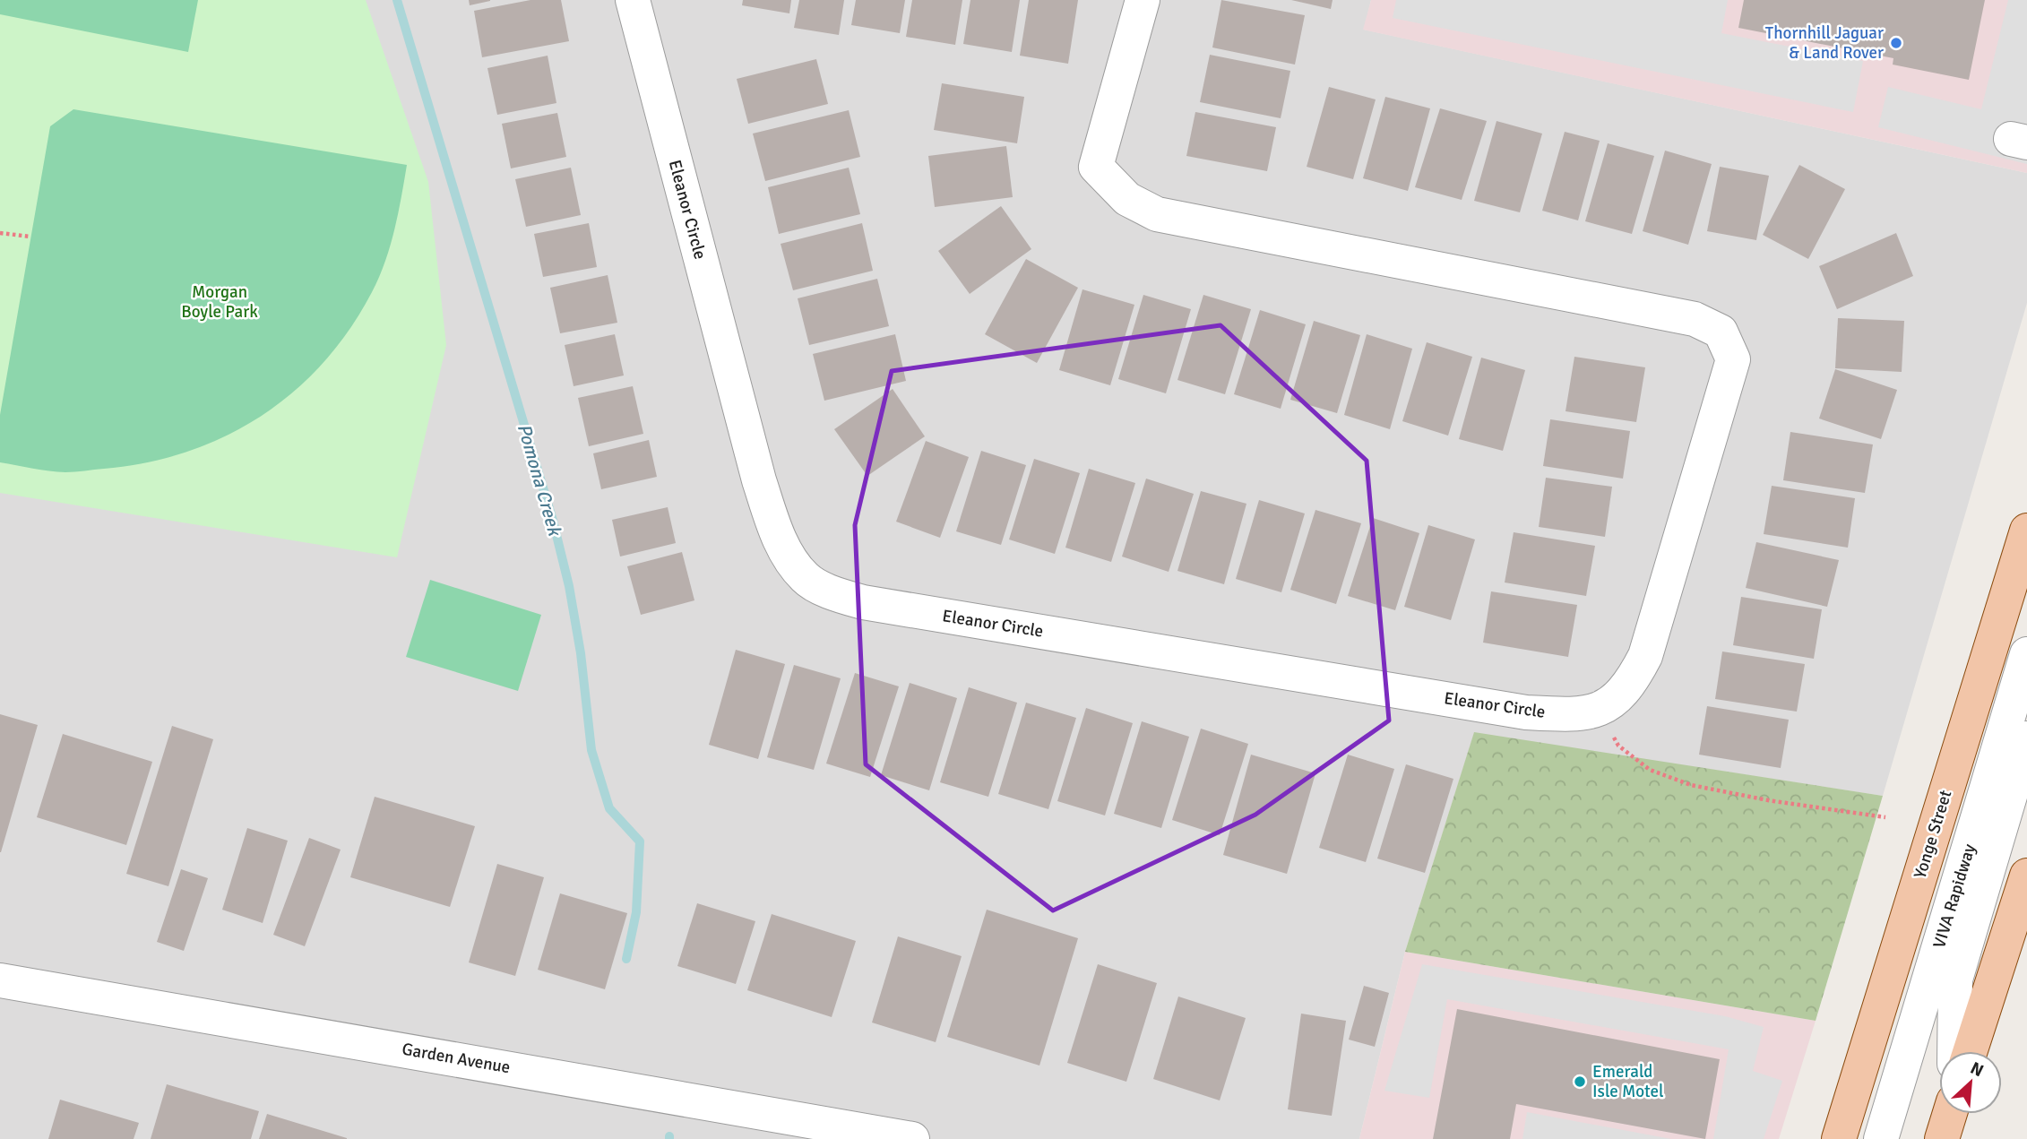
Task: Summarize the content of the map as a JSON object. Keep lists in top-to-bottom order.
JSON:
{
  "streets": {
    "main road": ["Yonge Street"],
    "street": ["Eleanor Circle", "VIVA Rapidway", "Garden Avenue"]
  },
  "water": ["Pomona Creek"],
  "parks": ["Morgan Boyle Park"],
  "places": ["Thornhill Jaguar & Land Rover", "Emerald Isle Motel"],
  "north": "top right"
}
